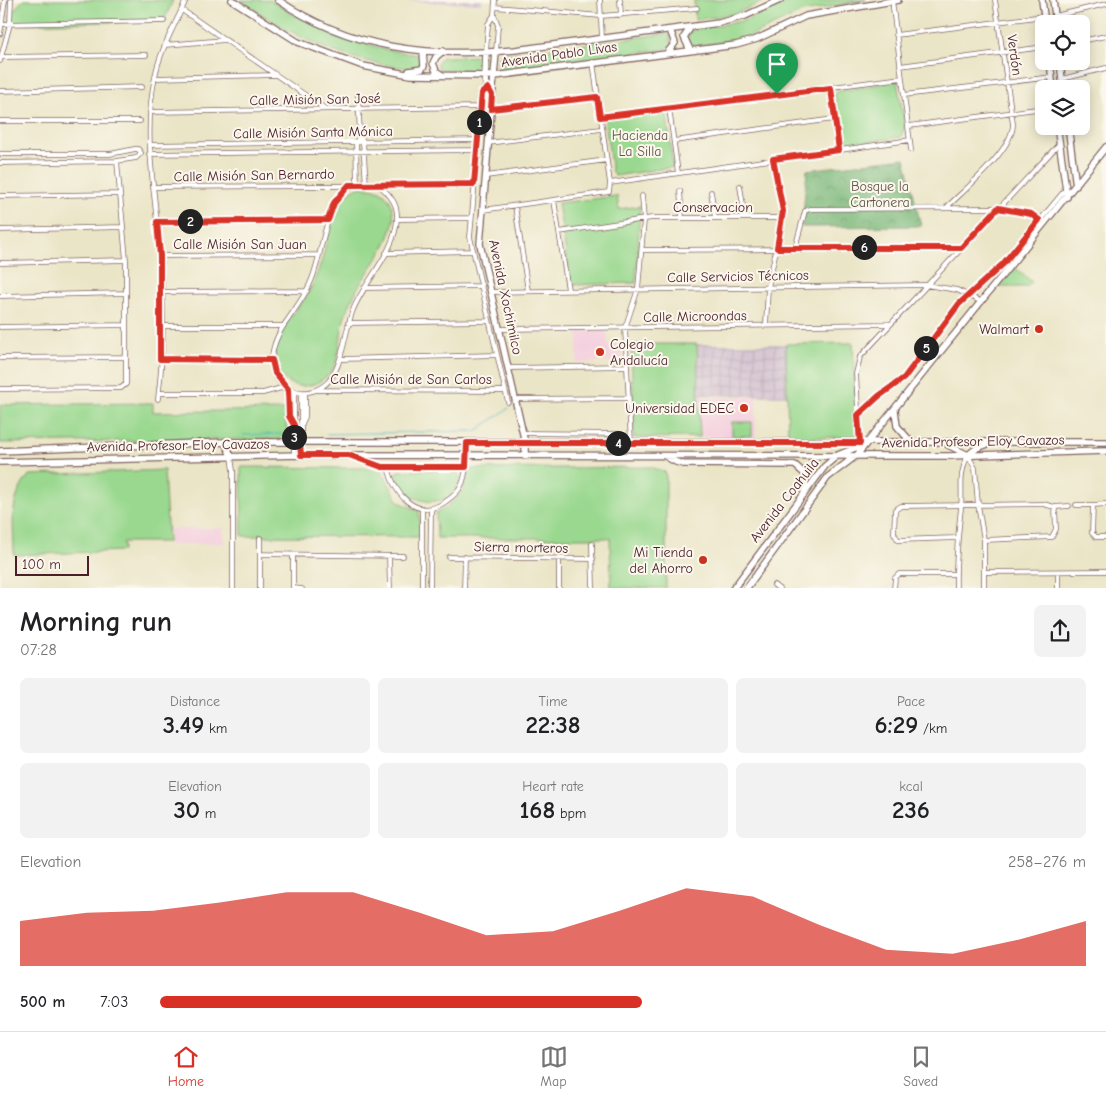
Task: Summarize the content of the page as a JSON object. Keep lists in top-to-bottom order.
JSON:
{
  "streets": {
    "main road": [
      "Avenida Pablo Livas",
      "Avenida Xochimilco",
      "Avenida Profesor Eloy Cavazos",
      "Avenida Coahuila"
    ],
    "street": [
      "Verdón",
      "Calle Misión San José",
      "Calle Misión Santa Mónica",
      "Calle Misión San Bernardo",
      "Conservacion",
      "Calle Misión San Juan",
      "Calle Servicios Técnicos",
      "Calle Microondas",
      "Calle Misión de San Carlos",
      "Sierra morteros"
    ]
  },
  "crossings": [
    ["Avenida Pablo Livas", "Avenida Xochimilco"],
    ["Calle Servicios Técnicos", "Avenida Xochimilco"],
    ["Calle Servicios Técnicos", "Avenida Coahuila"],
    ["Avenida Xochimilco", "Calle Microondas"],
    ["Avenida Xochimilco", "Avenida Profesor Eloy Cavazos"],
    ["Avenida Profesor Eloy Cavazos", "Avenida Coahuila"]
  ],
  "parks": ["Hacienda La Silla", "Bosque la Cartonera"],
  "places": [
    "Walmart",
    "Colegio Andalucía",
    "Universidad EDEC",
    "Mi Tienda del Ahorro"
  ],
  "scale_bar": "100 m",
  "page": {
    "pins": [
      "1",
      "2",
      "6",
      "5",
      "3",
      "4"
    ],
    "scale": "100 m",
    "heading": ["Morning run", "07:28"],
    "stats": [
      ["Distance", "3.49 km"],
      ["Time", "22:38"],
      ["Pace", "6:29 /km"],
      ["Elevation", "30 m"],
      ["Heart rate", "168 bpm"],
      ["kcal", "236"]
    ],
    "chart": ["Elevation", "258–276 m"],
    "list": [
      {
        "name": "500 m",
        "note": "7:03"
      }
    ],
    "tabs": ["Home", "Map", "Saved"]
  }
}
